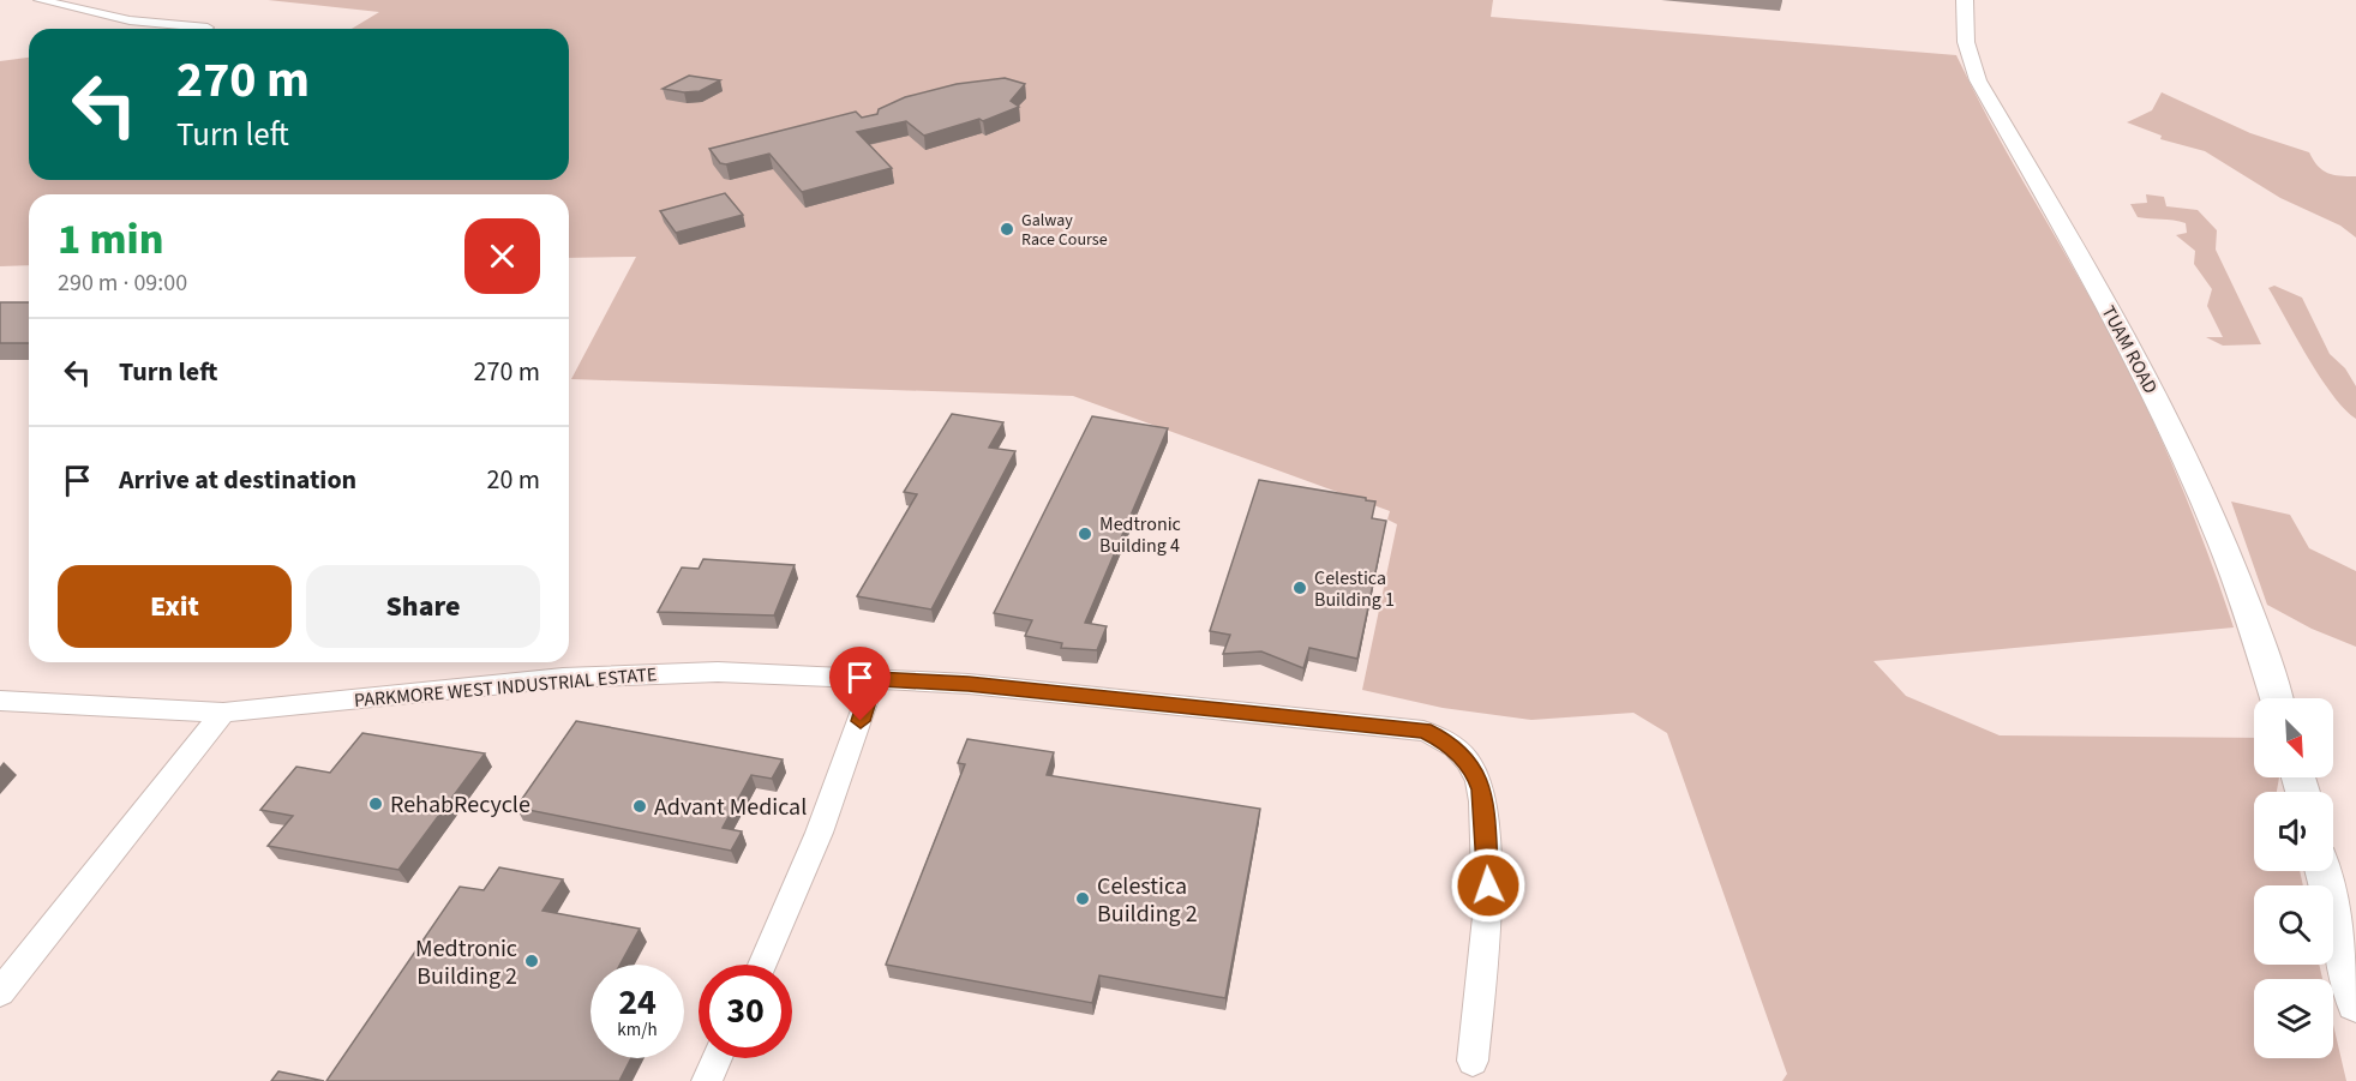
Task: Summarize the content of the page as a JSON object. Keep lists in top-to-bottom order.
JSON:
{
  "streets": {
    "main road": ["TUAM ROAD"],
    "street": ["PARKMORE WEST INDUSTRIAL ESTATE"]
  },
  "places": [
    "Galway Race Course",
    "Medtronic Building 4",
    "Celestica Building 1",
    "RehabRecycle",
    "Advant Medical",
    "Celestica Building 2",
    "Medtronic Building 2"
  ],
  "north": "bottom right",
  "page": {
    "turn": ["270 m", "Turn left"],
    "heading": ["1 min", "290 m · 09:00"],
    "list": [
      {
        "name": "Turn left",
        "value": "270 m"
      },
      {
        "name": "Arrive at destination",
        "value": "20 m"
      }
    ],
    "buttons": ["Exit", "Share"],
    "speed": "24 km/h",
    "limit": "30"
  }
}
